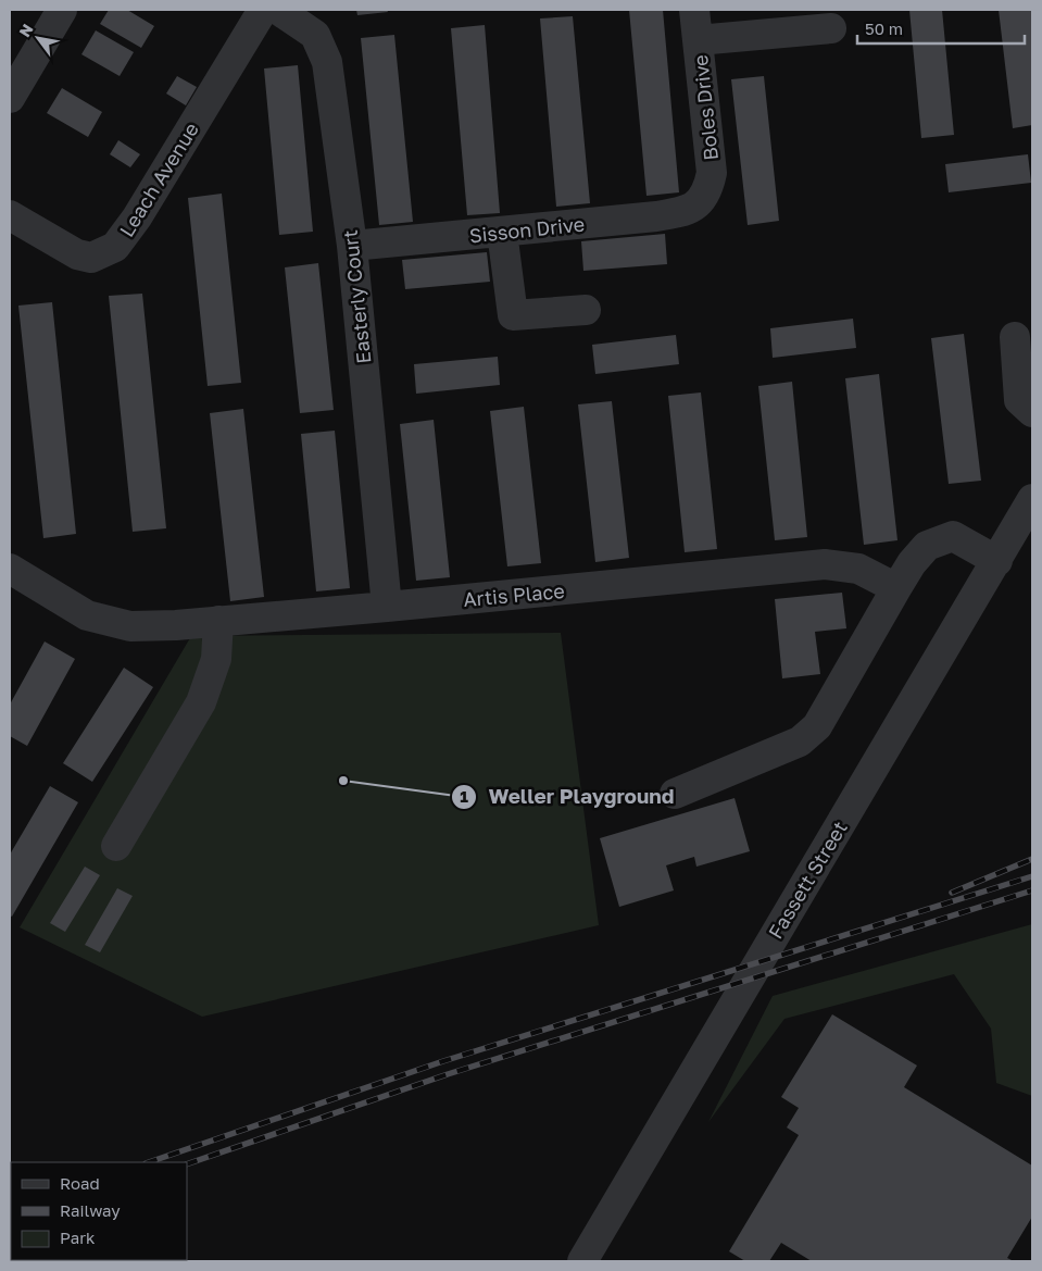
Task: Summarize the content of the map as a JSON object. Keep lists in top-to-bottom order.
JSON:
{
  "streets": {
    "street": [
      "Boles Drive",
      "Leach Avenue",
      "Sisson Drive",
      "Easterly Court",
      "Artis Place",
      "Fassett Street"
    ]
  },
  "crossings": [
    ["Boles Drive", "Sisson Drive"],
    ["Sisson Drive", "Easterly Court"],
    ["Easterly Court", "Artis Place"]
  ],
  "places": ["Weller Playground"],
  "legend": ["Road", "Railway", "Park"],
  "scale_bar": "50 m",
  "north": "top left"
}
